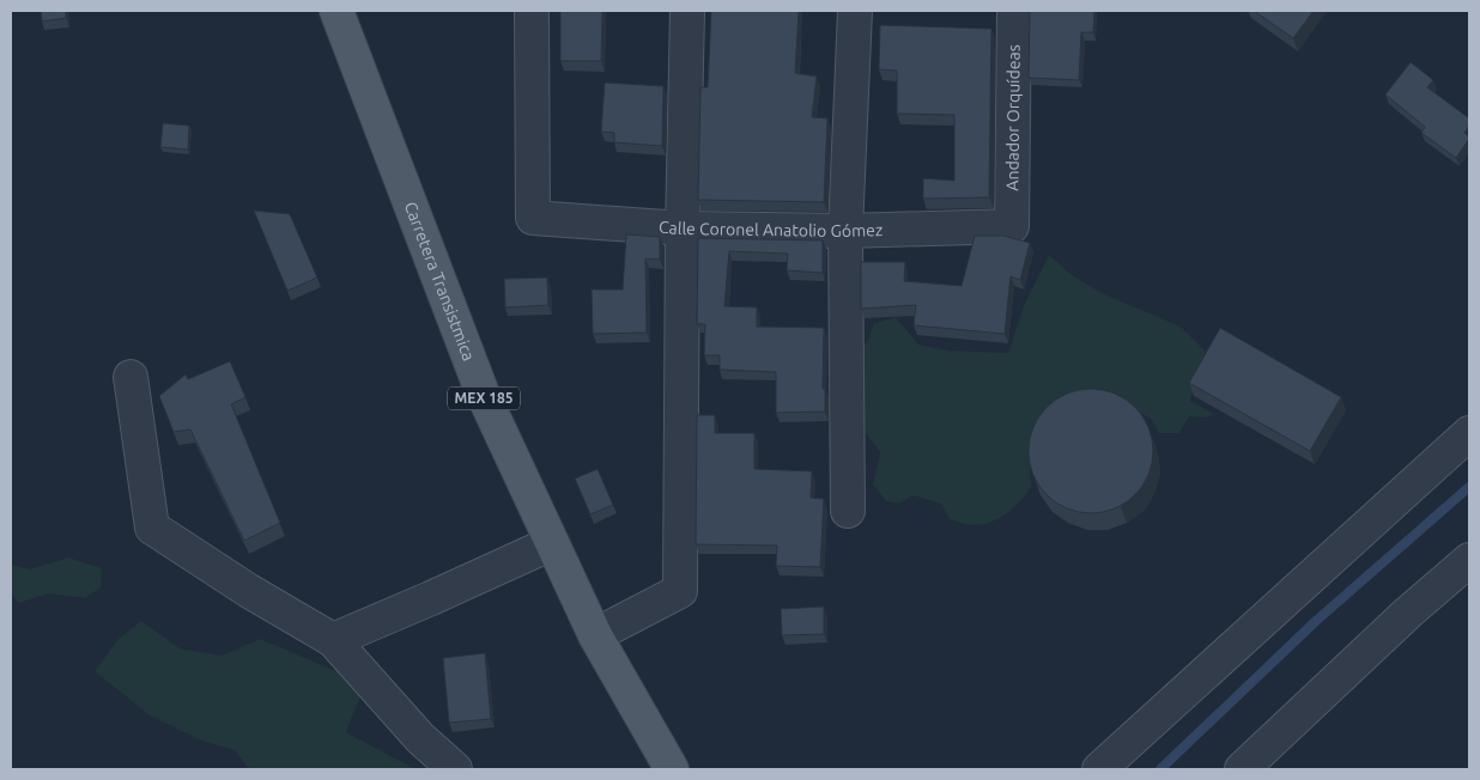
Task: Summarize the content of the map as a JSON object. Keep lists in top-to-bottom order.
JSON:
{
  "streets": {
    "main road": ["Carretera Transistmica", "MEX 185"],
    "street": ["Andador Orquídeas", "Calle Coronel Anatolio Gómez"]
  },
  "crossings": [
    ["Andador Orquídeas", "Calle Coronel Anatolio Gómez"]
  ]
}
